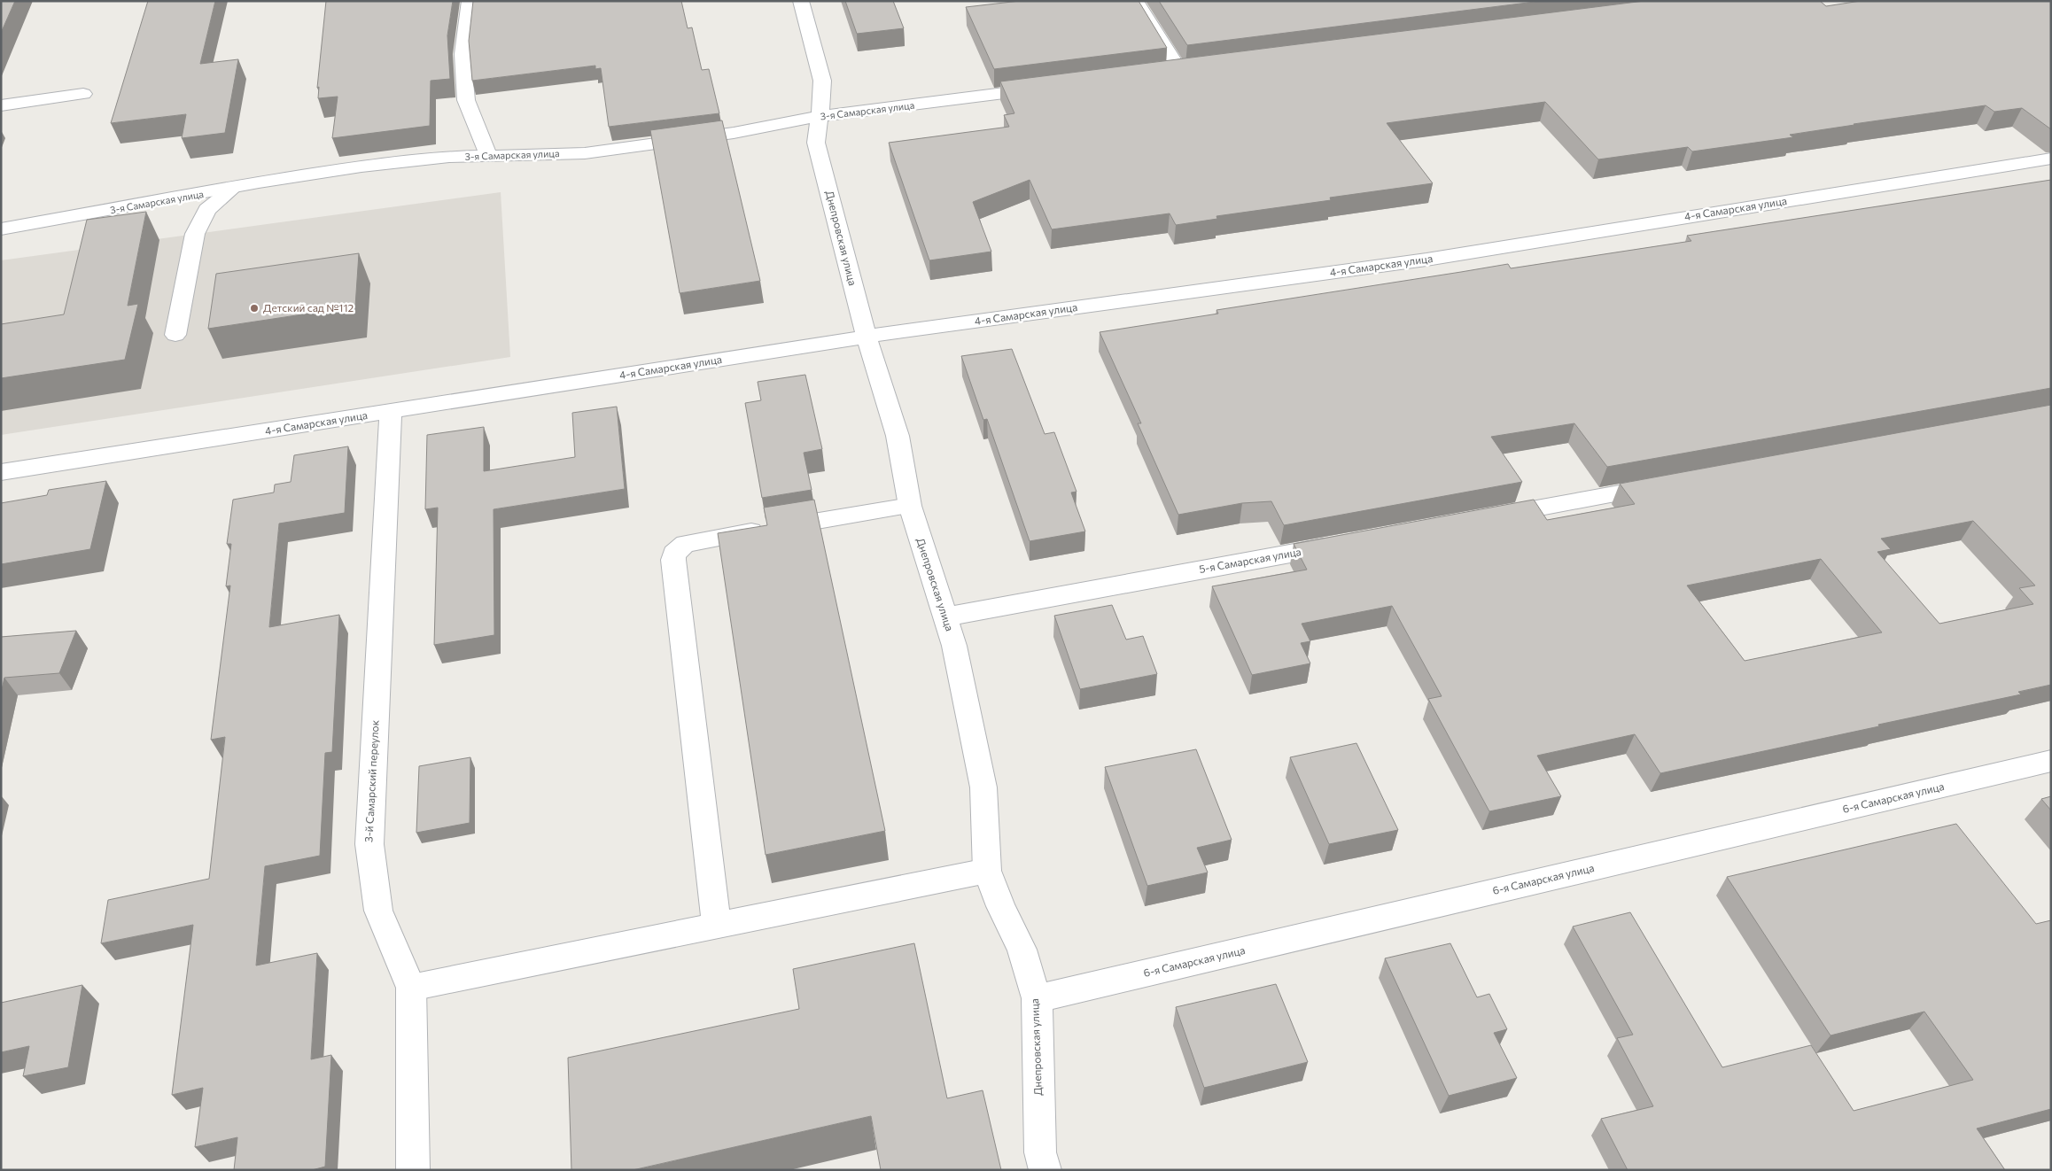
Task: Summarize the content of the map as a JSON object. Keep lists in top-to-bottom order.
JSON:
{
  "streets": {
    "street": [
      "3-я Самарская улица",
      "4-я Самарская улица",
      "Днепровская улица",
      "5-я Самарская улица",
      "3-й Самарский переулок",
      "6-я Самарская улица"
    ]
  },
  "crossings": [
    ["3-я Самарская улица", "Днепровская улица"],
    ["4-я Самарская улица", "Днепровская улица"],
    ["4-я Самарская улица", "3-й Самарский переулок"],
    ["Днепровская улица", "5-я Самарская улица"],
    ["Днепровская улица", "6-я Самарская улица"]
  ],
  "places": ["Детский сад №112"]
}
